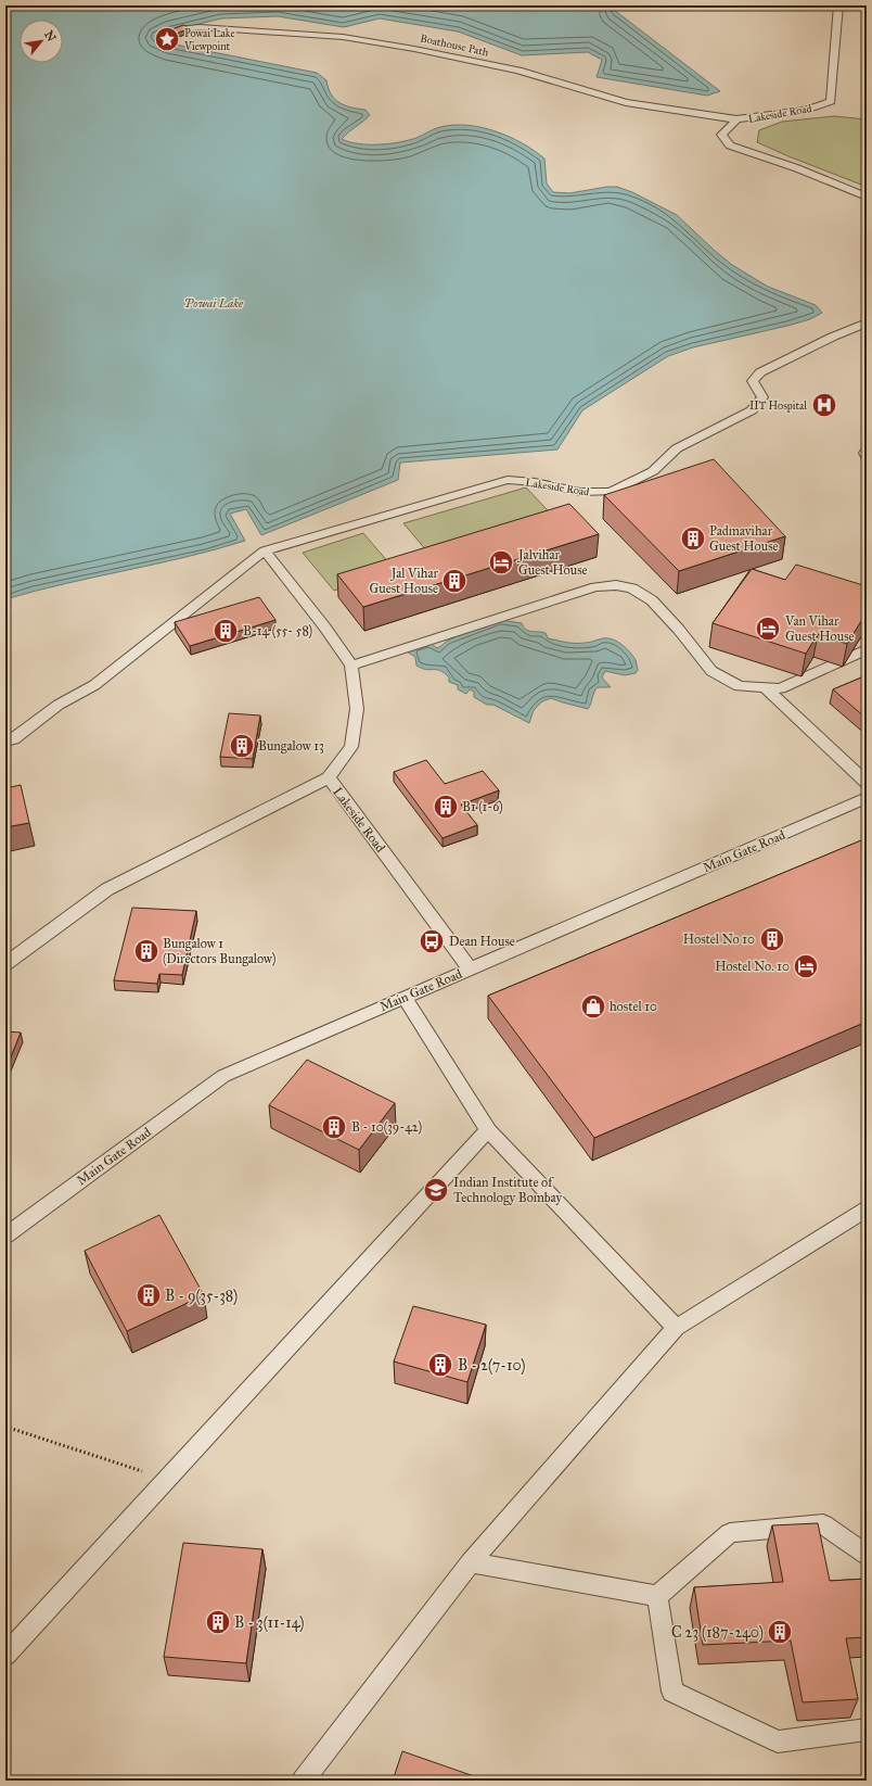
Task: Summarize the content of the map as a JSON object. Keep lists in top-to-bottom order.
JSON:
{
  "streets": {
    "lane": ["Boathouse Path", "Lakeside Road", "Main Gate Road"]
  },
  "crossings": [
    ["Boathouse Path", "Lakeside Road"],
    ["Lakeside Road", "Main Gate Road"]
  ],
  "water": ["Powai Lake"],
  "places": {
    "place": ["Powai Lake Viewpoint"],
    "hospital": ["IIT Hospital"],
    "building": [
      "Padmavihar Guest House",
      "Jal Vihar Guest House",
      "B-14 (55- 58)",
      "Bungalow 13",
      "B1 (1-6)",
      "Hostel No 10",
      "Bungalow 1 (Directors Bungalow)",
      "B - 10(39-42)",
      "B - 9(35-38)",
      "B - 2(7-10)",
      "B - 3(11-14)",
      "C 23 (187-240)"
    ],
    "hotel": ["Jalvihar Guest House", "Van Vihar Guest House", "Hostel No. 10"],
    "bus stop": ["Dean House"],
    "shop": ["hostel 10"],
    "school or university": ["Indian Institute of Technology Bombay"]
  },
  "north": "top right"
}
